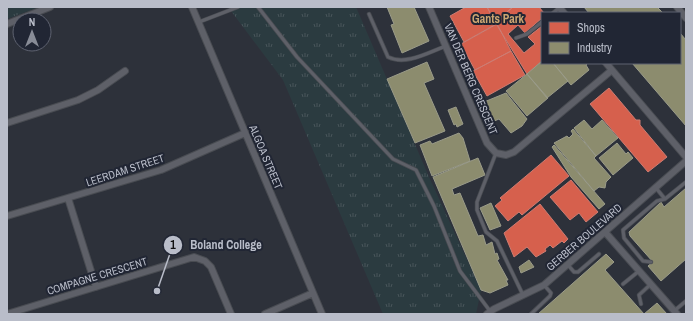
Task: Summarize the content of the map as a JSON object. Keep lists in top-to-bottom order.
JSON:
{
  "streets": {
    "street": [
      "VAN DER BERG CRESCENT",
      "ALGOA STREET",
      "LEERDAM STREET",
      "GERBER BOULEVARD",
      "COMPAGNE CRESCENT"
    ]
  },
  "crossings": [
    ["ALGOA STREET", "LEERDAM STREET"]
  ],
  "districts": ["Gants Park"],
  "places": ["Boland College"],
  "legend": ["Shops", "Industry"],
  "north": "top"
}
